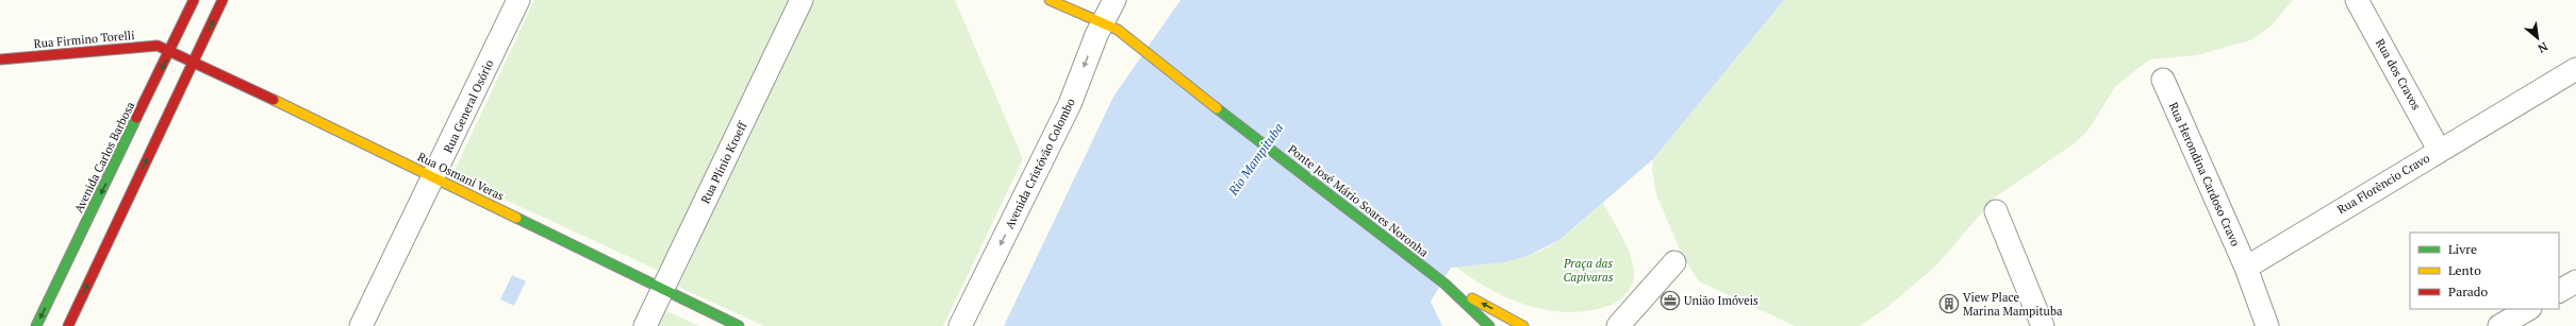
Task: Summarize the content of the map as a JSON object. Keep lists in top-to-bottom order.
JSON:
{
  "streets": {
    "street": [
      "Rua Firmino Torelli",
      "Rua dos Cravos",
      "Rua General Osório",
      "Avenida Carlos Barbosa",
      "Rua Plínio Kroeff",
      "Avenida Cristóvão Colombo",
      "Rua Herondina Cardoso Cravo",
      "Rua Osmani Veras",
      "Rua Florêncio Cravo",
      "Ponte José Mário Soares Noronha"
    ]
  },
  "crossings": [
    ["Rua Firmino Torelli", "Avenida Carlos Barbosa"],
    ["Rua Firmino Torelli", "Rua Osmani Veras"],
    ["Rua dos Cravos", "Rua Florêncio Cravo"],
    ["Rua General Osório", "Rua Osmani Veras"],
    ["Avenida Carlos Barbosa", "Rua Osmani Veras"],
    ["Rua Plínio Kroeff", "Rua Osmani Veras"],
    ["Avenida Cristóvão Colombo", "Ponte José Mário Soares Noronha"],
    ["Rua Herondina Cardoso Cravo", "Rua Florêncio Cravo"]
  ],
  "one_way": ["Avenida Cristóvão Colombo"],
  "water": ["Rio Mampituba"],
  "parks": ["Praça das Capivaras"],
  "places": {
    "office": ["União Imóveis"],
    "building": ["View Place Marina Mampituba"]
  },
  "legend": ["Livre", "Lento", "Parado"],
  "north": "bottom right"
}
